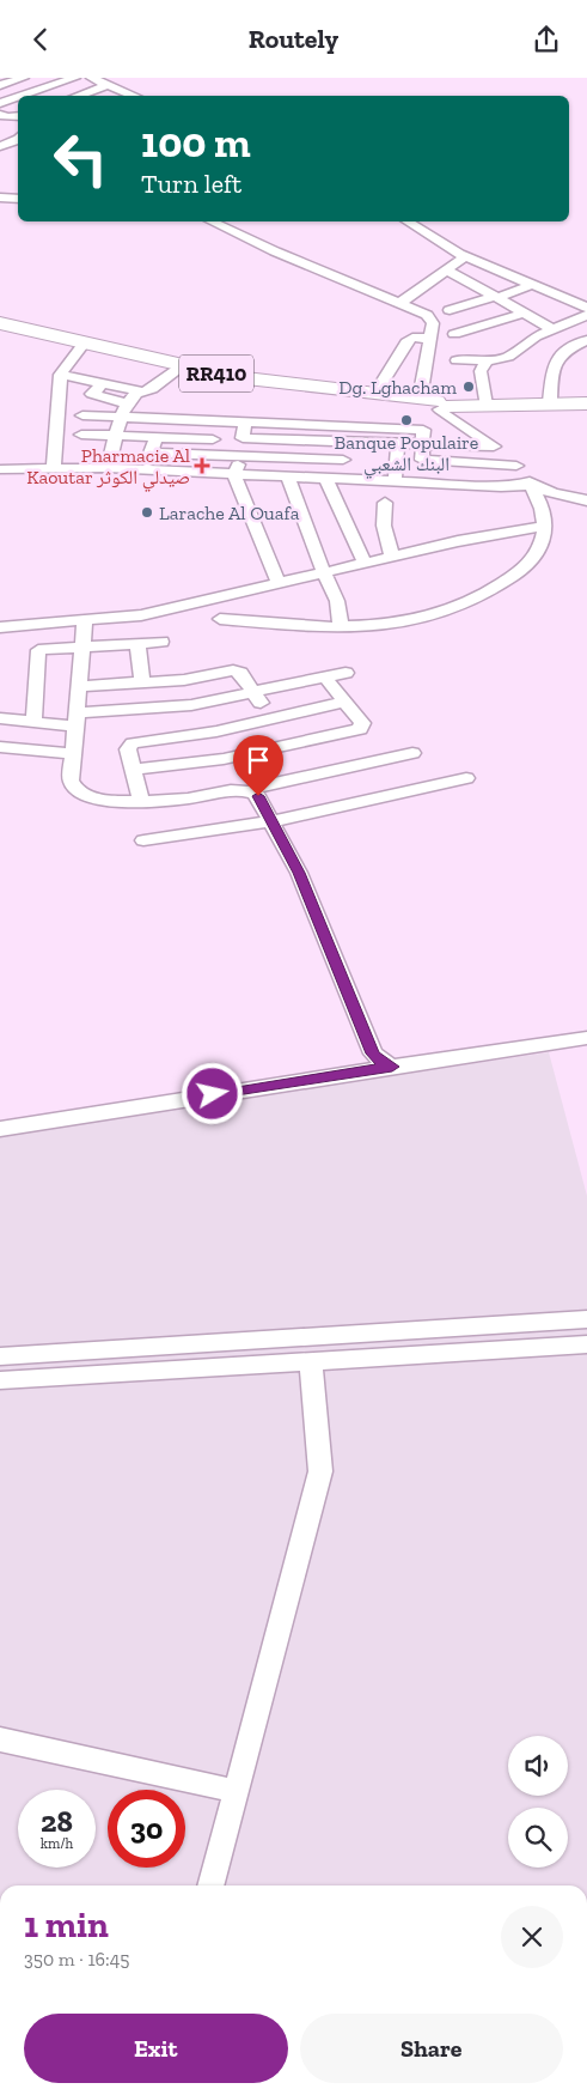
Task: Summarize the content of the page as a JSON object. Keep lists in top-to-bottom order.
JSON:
{
  "streets": {
    "highway": ["RR410"]
  },
  "places": {
    "other": ["Dg. Lghacham", "Banque Populaire البنك الشعبي", "Larache Al Ouafa"],
    "health": ["Pharmacie Al Kaoutar صيدلي الكوثر"]
  },
  "page": {
    "header": "Routely",
    "turn": ["100 m", "Turn left"],
    "speed": "28 km/h",
    "limit": "30",
    "heading": ["1 min", "350 m · 16:45"],
    "buttons": ["Exit", "Share"]
  }
}
